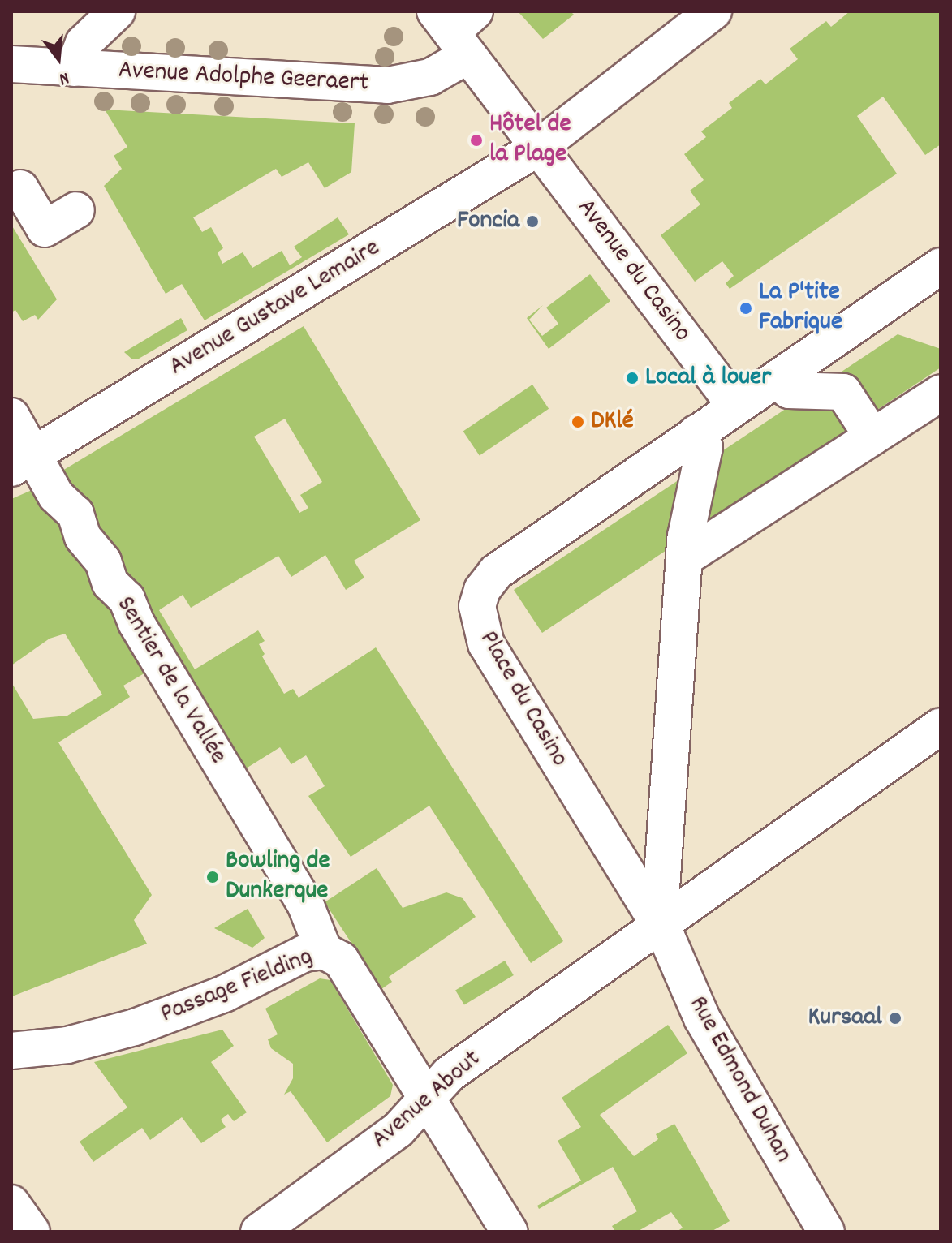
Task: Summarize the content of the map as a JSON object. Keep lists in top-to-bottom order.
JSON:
{
  "streets": {
    "street": [
      "Avenue Adolphe Geeraert",
      "Avenue du Casino",
      "Avenue Gustave Lemaire",
      "Sentier de la Vallée",
      "Place du Casino",
      "Passage Fielding",
      "Rue Edmond Duhan",
      "Avenue About"
    ]
  },
  "crossings": [
    ["Avenue Adolphe Geeraert", "Avenue du Casino"],
    ["Avenue du Casino", "Avenue Gustave Lemaire"],
    ["Avenue du Casino", "Place du Casino"],
    ["Avenue Gustave Lemaire", "Sentier de la Vallée"],
    ["Sentier de la Vallée", "Passage Fielding"],
    ["Place du Casino", "Rue Edmond Duhan"],
    ["Place du Casino", "Avenue About"],
    ["Passage Fielding", "Avenue About"],
    ["Rue Edmond Duhan", "Avenue About"]
  ],
  "places": [
    "Hôtel de la Plage",
    "Foncia",
    "La P'tite Fabrique",
    "Local à louer",
    "DKlé",
    "Bowling de Dunkerque",
    "Kursaal"
  ],
  "north": "bottom"
}
